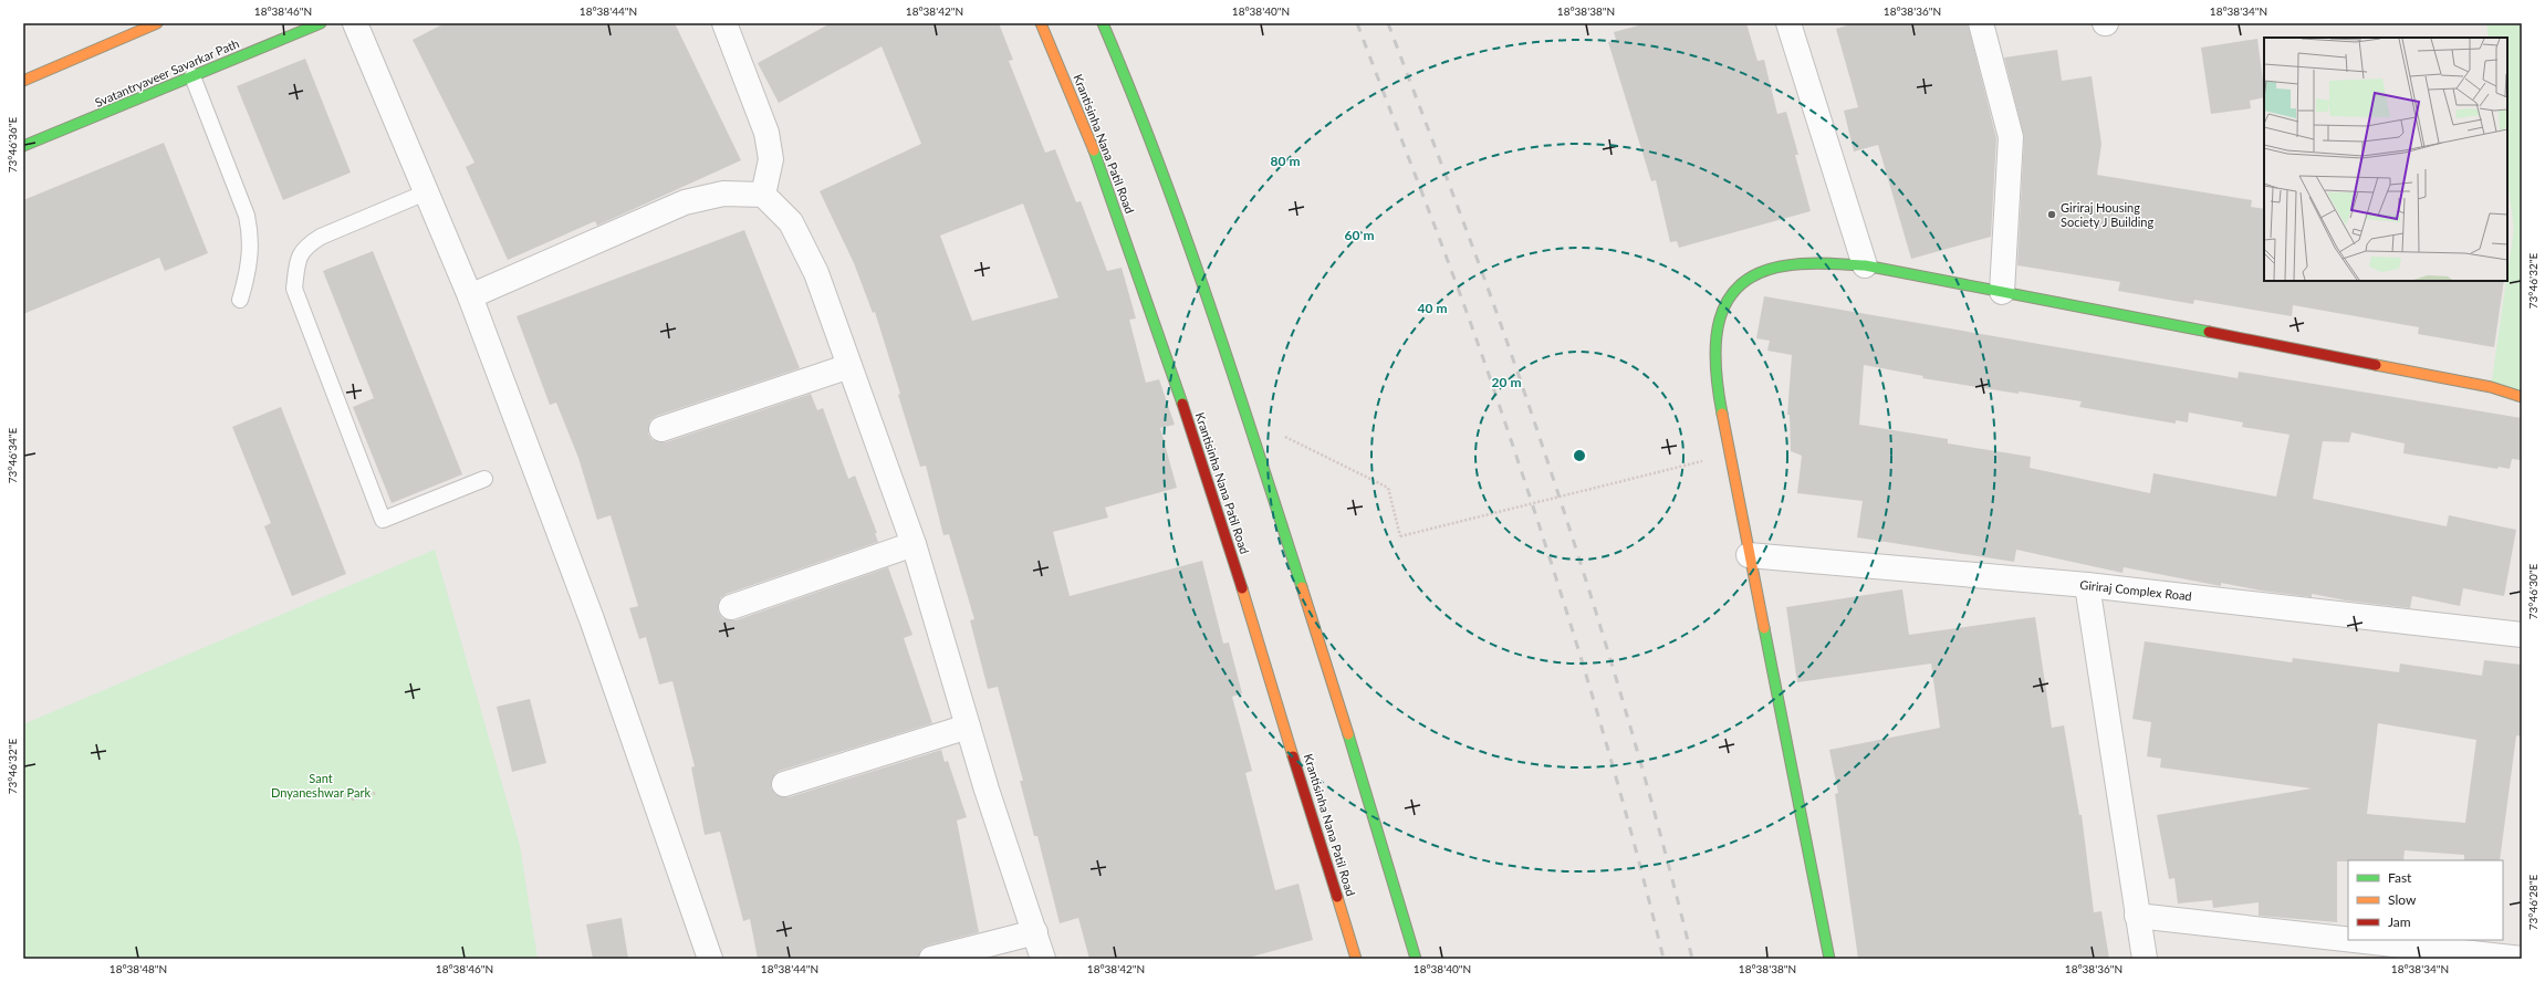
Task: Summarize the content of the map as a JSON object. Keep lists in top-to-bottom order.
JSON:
{
  "streets": {
    "main road": ["Svatantryaveer Savarkar Path", "Krantisinha Nana Patil Road"],
    "street": ["Giriraj Complex Road"]
  },
  "parks": ["Sant Dnyaneshwar Park"],
  "places": ["Giriraj Housing Society J Building"],
  "legend": ["Fast", "Slow", "Jam"],
  "coordinates": [
    "18°38'46\"N",
    "18°38'44\"N",
    "18°38'42\"N",
    "18°38'40\"N",
    "18°38'38\"N",
    "18°38'36\"N",
    "18°38'34\"N",
    "73°46'36\"E",
    "73°46'32\"E",
    "73°46'34\"E",
    "73°46'30\"E",
    "73°46'28\"E",
    "18°38'48\"N"
  ],
  "rings": [
    "80 m",
    "60 m",
    "40 m",
    "20 m"
  ]
}
